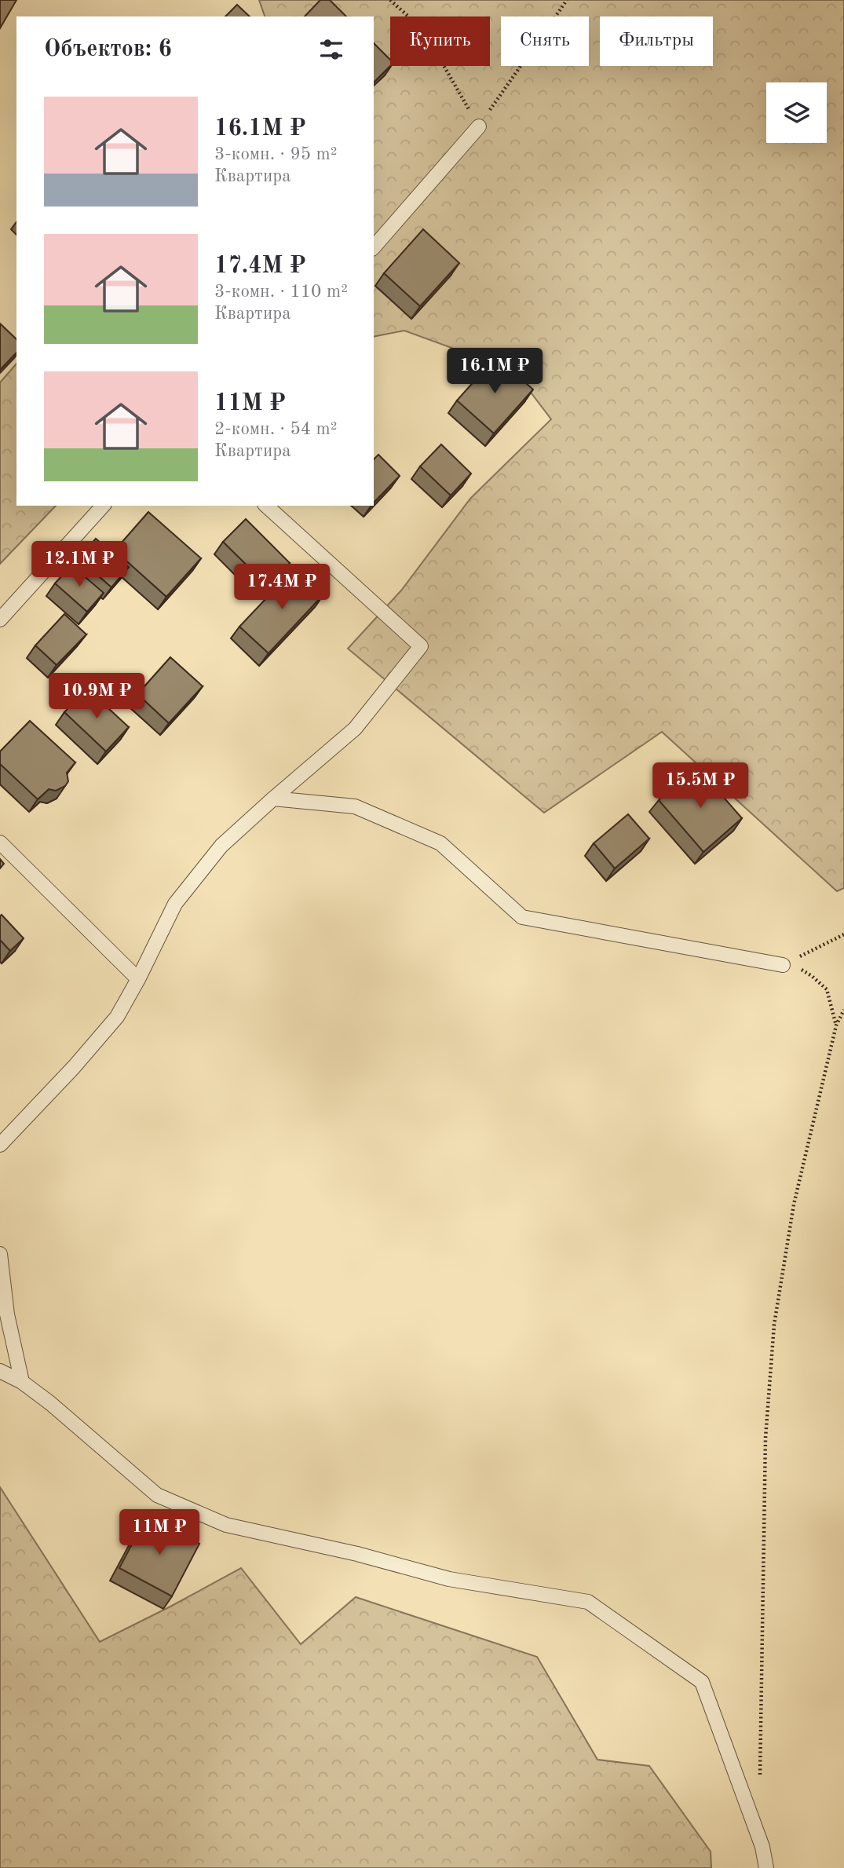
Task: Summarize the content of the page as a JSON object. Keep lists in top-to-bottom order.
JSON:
{
  "page": {
    "chip": ["Купить", "Снять", "Фильтры"],
    "heading": "Объектов: 6",
    "list": [
      {
        "name": "16.1M ₽",
        "note": "3-комн. · 95 m² · Квартира"
      },
      {
        "name": "17.4M ₽",
        "note": "3-комн. · 110 m² · Квартира"
      },
      {
        "name": "11M ₽",
        "note": "2-комн. · 54 m² · Квартира"
      }
    ],
    "price": [
      "16.1M ₽",
      "12.1M ₽",
      "17.4M ₽",
      "10.9M ₽",
      "15.5M ₽",
      "11M ₽"
    ]
  }
}
